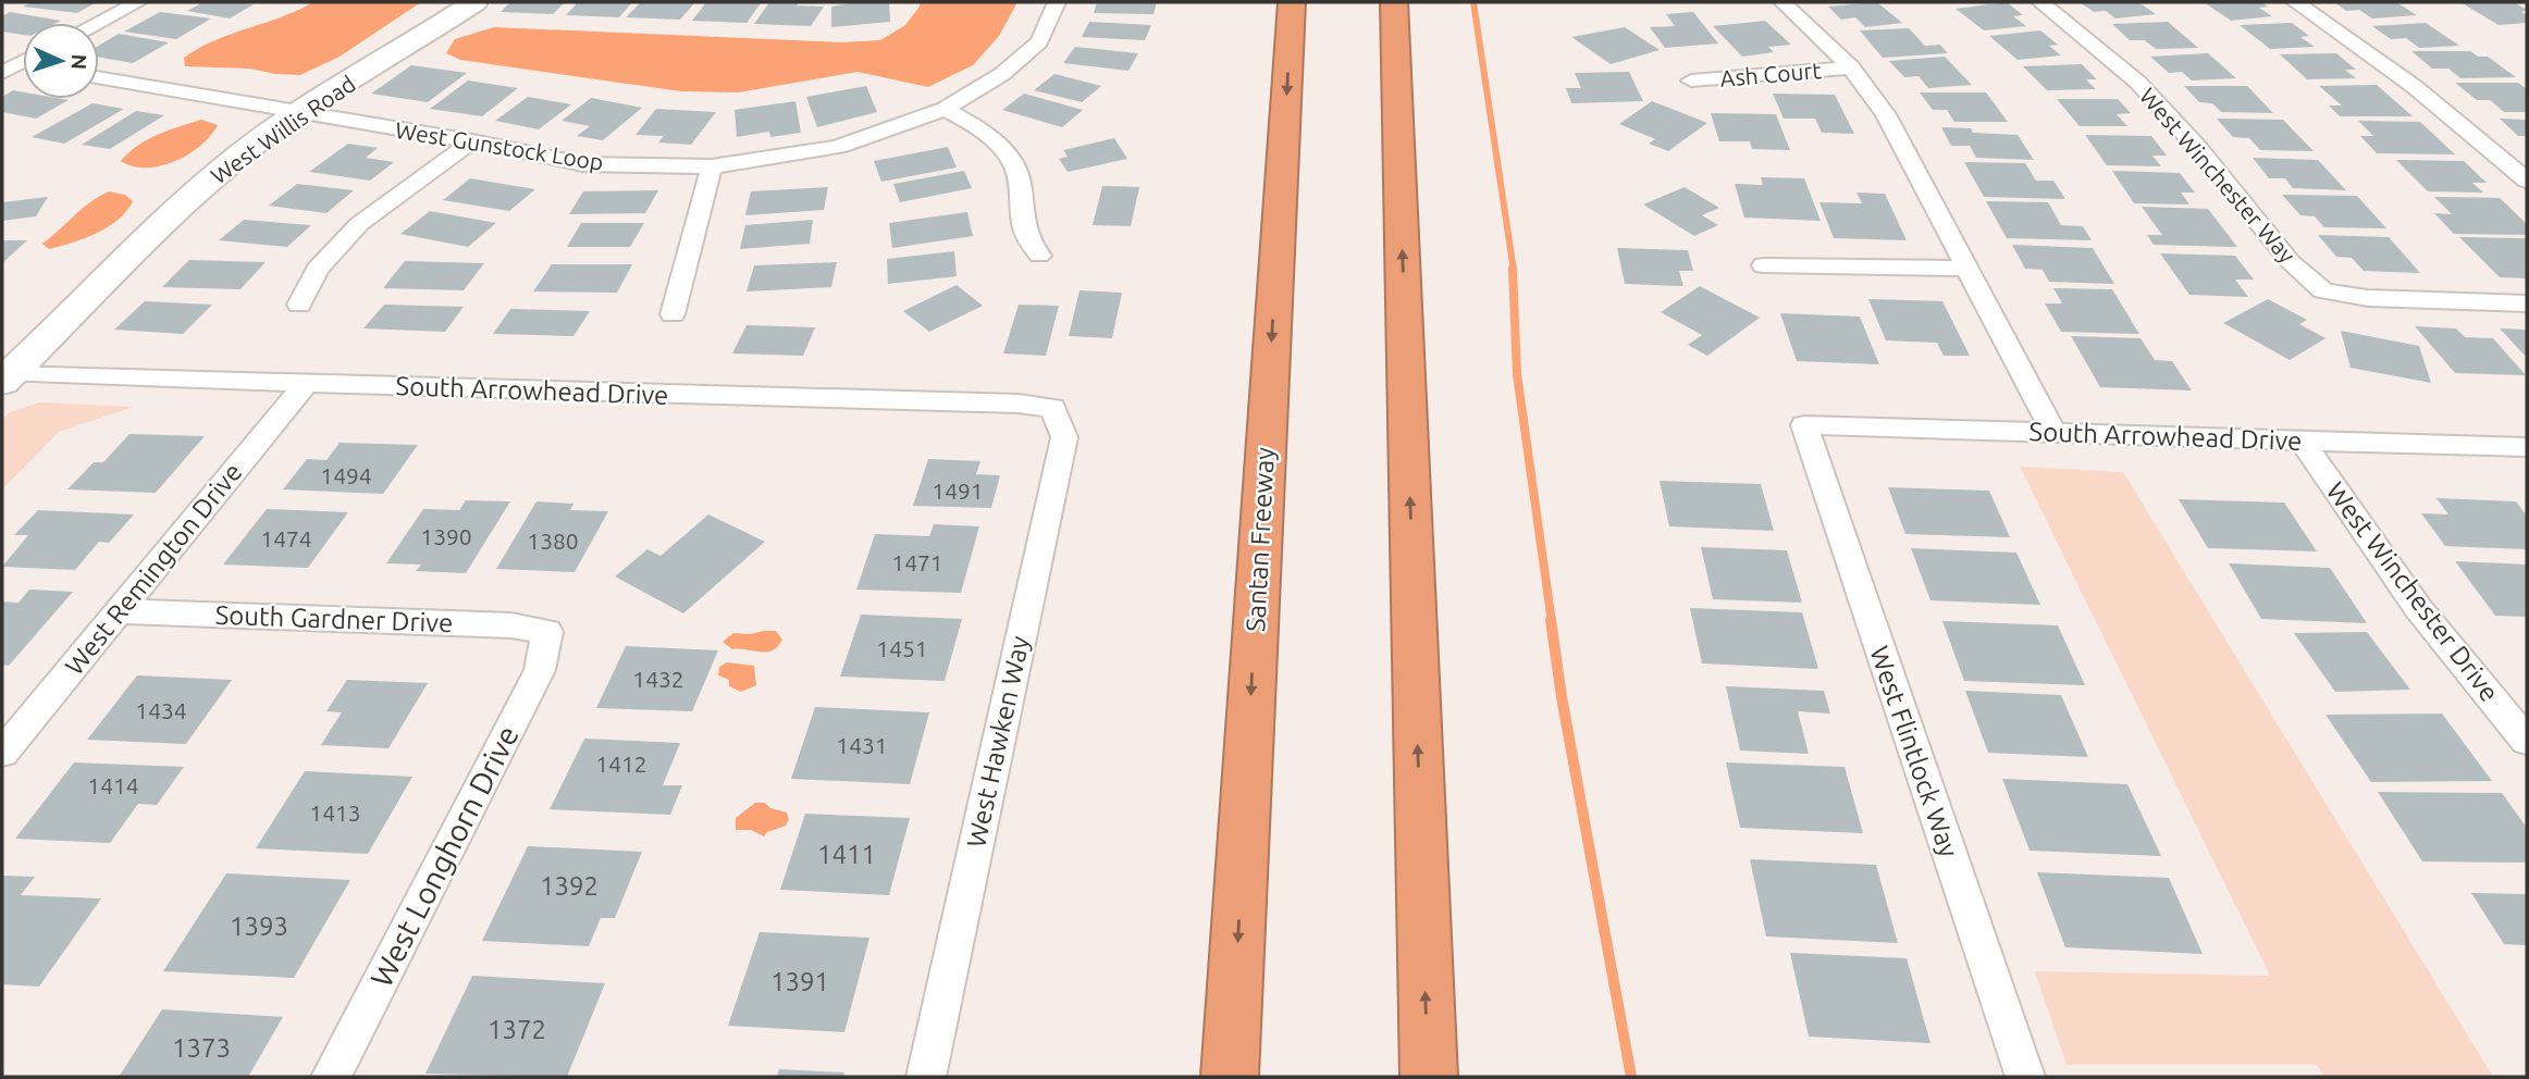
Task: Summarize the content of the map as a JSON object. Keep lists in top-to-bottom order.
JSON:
{
  "streets": {
    "highway": ["Santan Freeway"],
    "street": [
      "Ash Court",
      "West Willis Road",
      "West Gunstock Loop",
      "West Winchester Way",
      "South Arrowhead Drive",
      "West Remington Drive",
      "West Winchester Drive",
      "South Gardner Drive",
      "West Hawken Way",
      "West Flintlock Way",
      "West Longhorn Drive"
    ]
  },
  "crossings": [
    ["West Willis Road", "West Gunstock Loop"],
    ["West Willis Road", "South Arrowhead Drive"],
    ["South Arrowhead Drive", "West Remington Drive"],
    ["South Arrowhead Drive", "West Winchester Drive"],
    ["South Arrowhead Drive", "West Hawken Way"],
    ["South Arrowhead Drive", "West Flintlock Way"],
    ["West Remington Drive", "South Gardner Drive"],
    ["South Gardner Drive", "West Longhorn Drive"]
  ],
  "house_numbers": [
    "1494",
    "1491",
    "1390",
    "1474",
    "1380",
    "1471",
    "1451",
    "1432",
    "1434",
    "1431",
    "1412",
    "1414",
    "1413",
    "1411",
    "1392",
    "1393",
    "1391",
    "1372",
    "1373"
  ],
  "north": "right"
}
